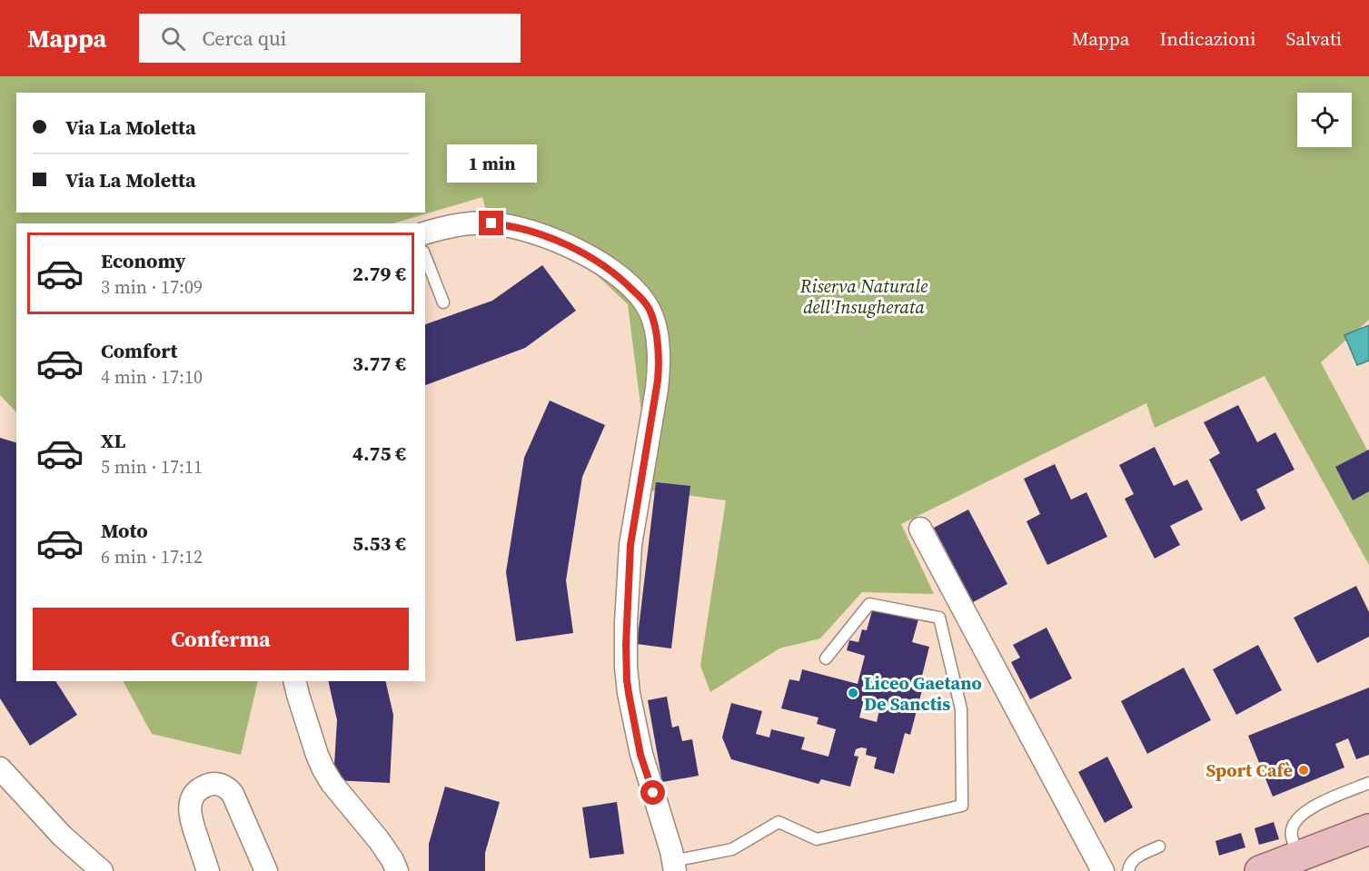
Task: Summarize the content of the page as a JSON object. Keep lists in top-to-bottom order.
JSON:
{
  "parks": ["Riserva Naturale dell'Insugherata"],
  "places": ["Liceo Gaetano De Sanctis", "Sport Cafè"],
  "page": {
    "header": "Mappa",
    "search": "Cerca qui",
    "nav": ["Mappa", "Indicazioni", "Salvati"],
    "banner": ["Via La Moletta", "Via La Moletta"],
    "bubble": "1 min",
    "list": [
      {
        "name": "Economy",
        "note": "3 min · 17:09",
        "value": "2.79 €"
      },
      {
        "name": "Comfort",
        "note": "4 min · 17:10",
        "value": "3.77 €"
      },
      {
        "name": "XL",
        "note": "5 min · 17:11",
        "value": "4.75 €"
      },
      {
        "name": "Moto",
        "note": "6 min · 17:12",
        "value": "5.53 €"
      }
    ],
    "buttons": "Conferma"
  }
}
